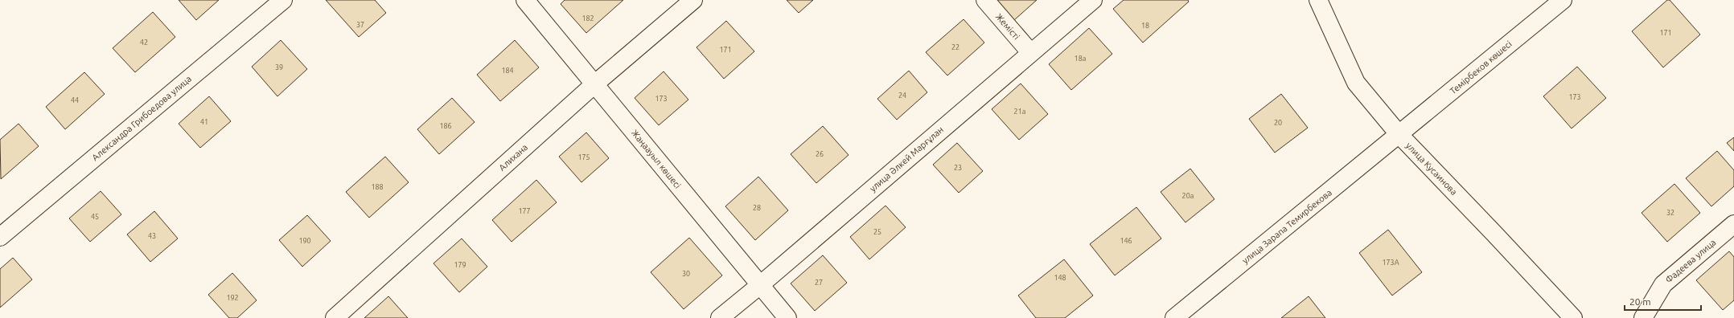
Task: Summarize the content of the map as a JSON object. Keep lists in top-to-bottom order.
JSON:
{
  "streets": {
    "street": [
      "Жемісті",
      "Темірбеков көшесі",
      "Александра Грибоедова улица",
      "Алихана",
      "Жаңаауыл көшесі",
      "улица Әлкей Марғұлан",
      "улица Кусаинова",
      "улица Зарапа Темирбекова",
      "Фадеева улица"
    ]
  },
  "crossings": [
    ["Жемісті", "улица Әлкей Марғұлан"],
    ["Темірбеков көшесі", "улица Кусаинова"],
    ["Темірбеков көшесі", "улица Зарапа Темирбекова"],
    ["Алихана", "Жаңаауыл көшесі"],
    ["Жаңаауыл көшесі", "улица Әлкей Марғұлан"],
    ["улица Кусаинова", "улица Зарапа Темирбекова"]
  ],
  "house_numbers": [
    "182",
    "37",
    "18",
    "171",
    "42",
    "22",
    "171",
    "18а",
    "39",
    "184",
    "24",
    "173",
    "173",
    "44",
    "21а",
    "41",
    "20",
    "186",
    "26",
    "175",
    "23",
    "188",
    "20а",
    "28",
    "177",
    "32",
    "45",
    "25",
    "43",
    "190",
    "146",
    "173А",
    "179",
    "30",
    "148",
    "27",
    "192"
  ],
  "scale_bar": "20 m"
}
